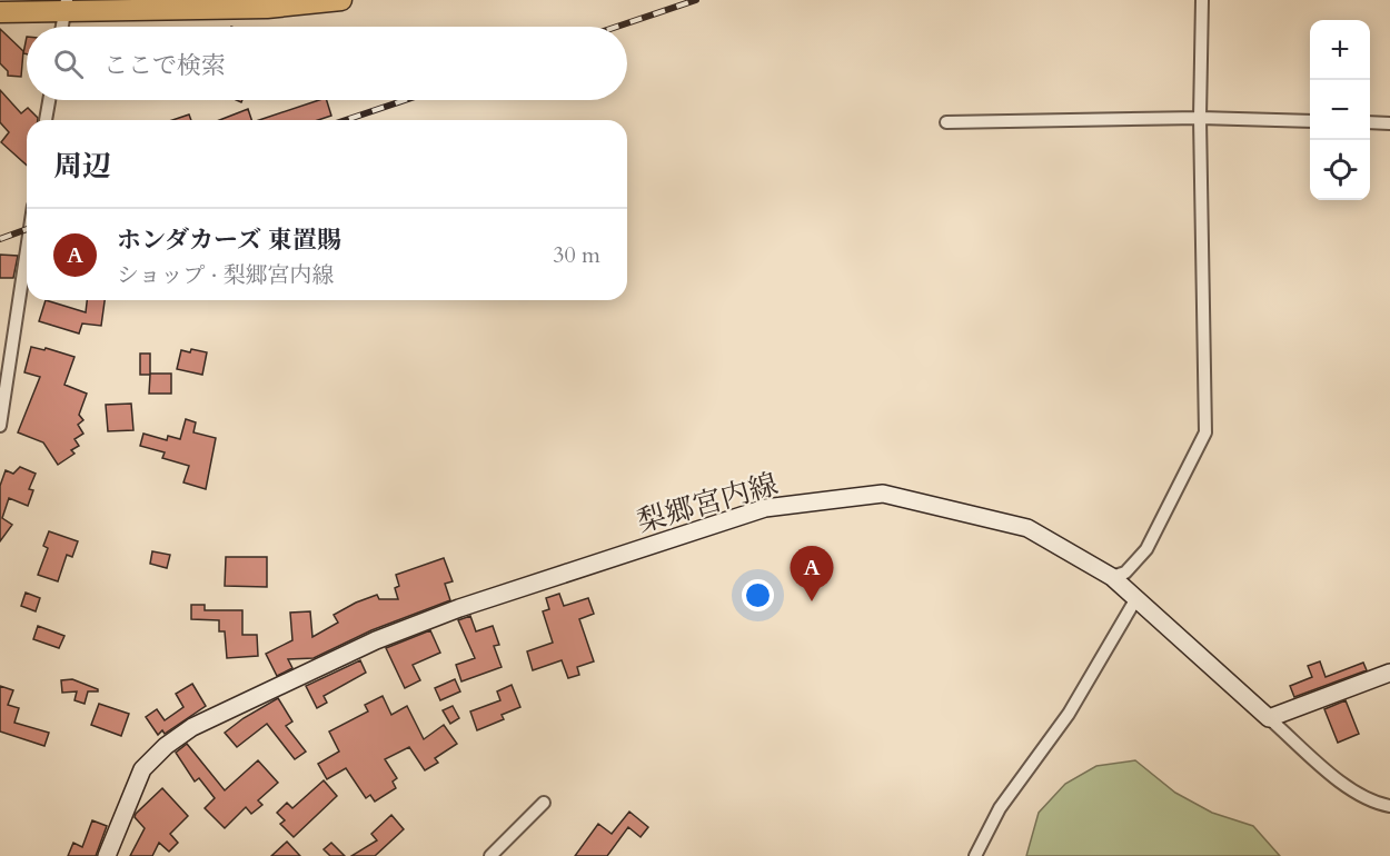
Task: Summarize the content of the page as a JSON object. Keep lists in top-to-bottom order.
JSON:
{
  "streets": {
    "main road": ["梨郷宮内線"]
  },
  "page": {
    "map_buttons": ["+", "−"],
    "search": "ここで検索",
    "heading": "周辺",
    "list": [
      {
        "mark": "A",
        "name": "ホンダカーズ 東置賜",
        "note": "ショップ · 梨郷宮内線",
        "value": "30 m"
      }
    ],
    "pins": "A"
  }
}
